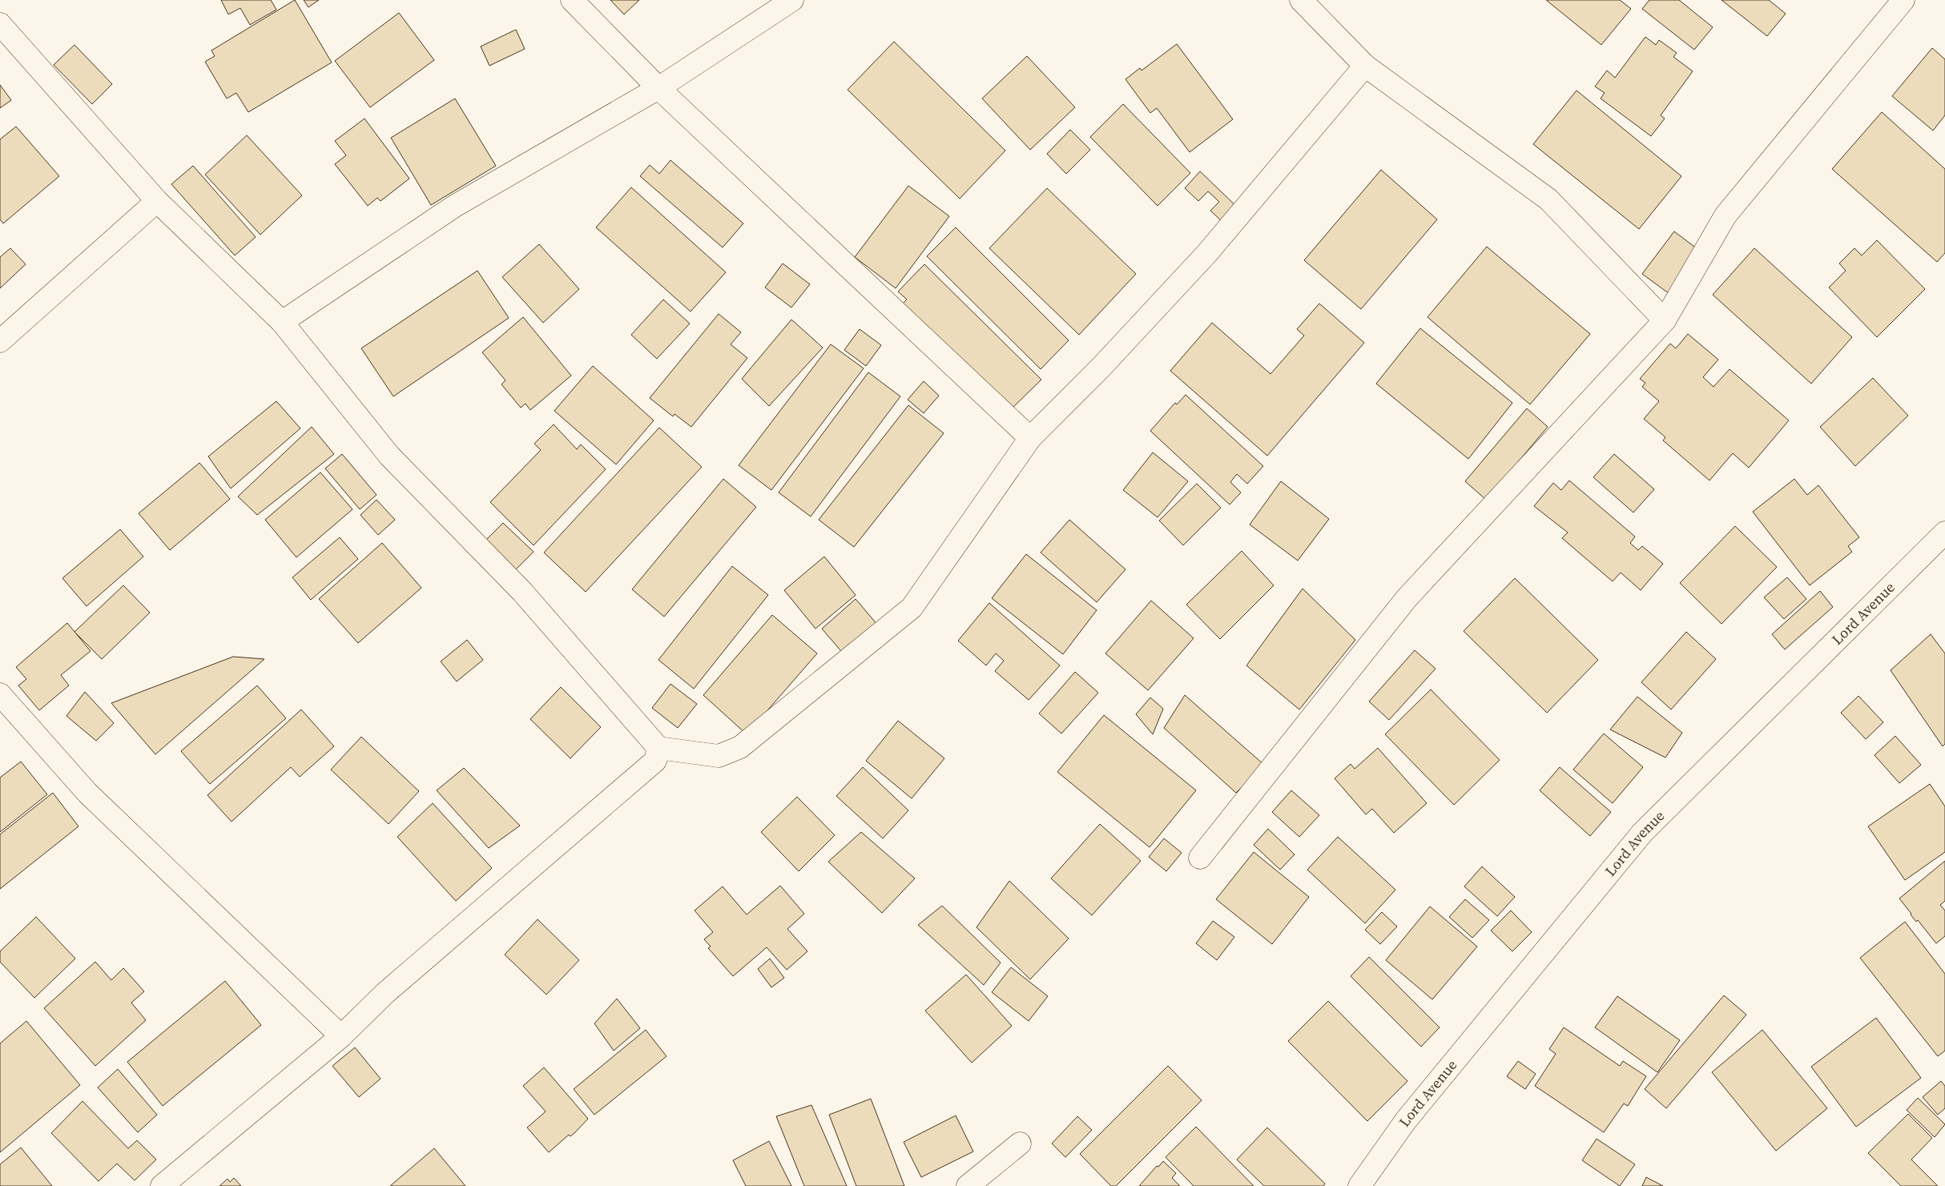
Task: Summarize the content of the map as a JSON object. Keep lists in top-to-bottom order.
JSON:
{
  "streets": {
    "street": ["Lord Avenue"]
  }
}
